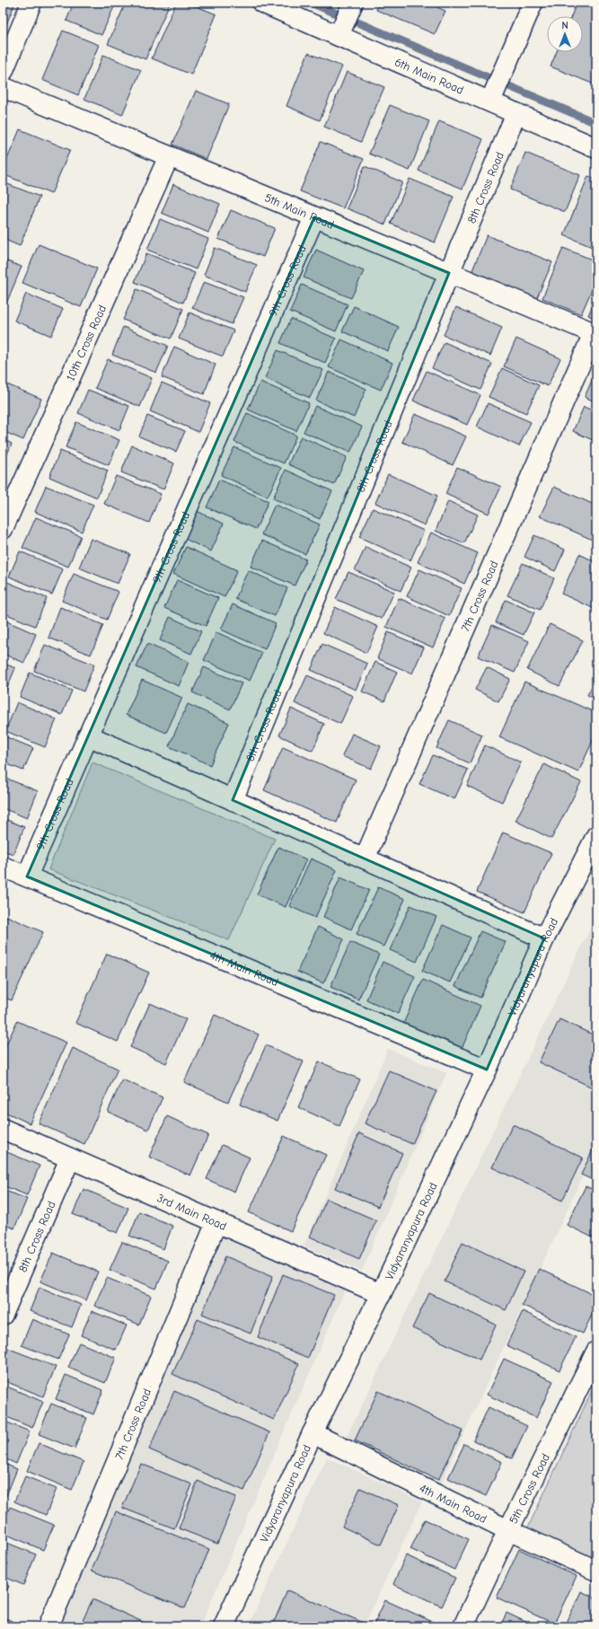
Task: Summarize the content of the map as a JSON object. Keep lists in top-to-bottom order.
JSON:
{
  "streets": {
    "street": [
      "6th Main Road",
      "8th Cross Road",
      "5th Main Road",
      "9th Cross Road",
      "10th Cross Road",
      "7th Cross Road",
      "Vidyaranyapura Road",
      "4th Main Road",
      "3rd Main Road",
      "5th Cross Road"
    ]
  },
  "crossings": [
    ["6th Main Road", "8th Cross Road"],
    ["8th Cross Road", "5th Main Road"],
    ["8th Cross Road", "3rd Main Road"],
    ["5th Main Road", "9th Cross Road"],
    ["5th Main Road", "10th Cross Road"],
    ["5th Main Road", "7th Cross Road"],
    ["9th Cross Road", "4th Main Road"],
    ["7th Cross Road", "3rd Main Road"],
    ["Vidyaranyapura Road", "4th Main Road"],
    ["Vidyaranyapura Road", "3rd Main Road"],
    ["4th Main Road", "5th Cross Road"]
  ],
  "north": "top"
}
